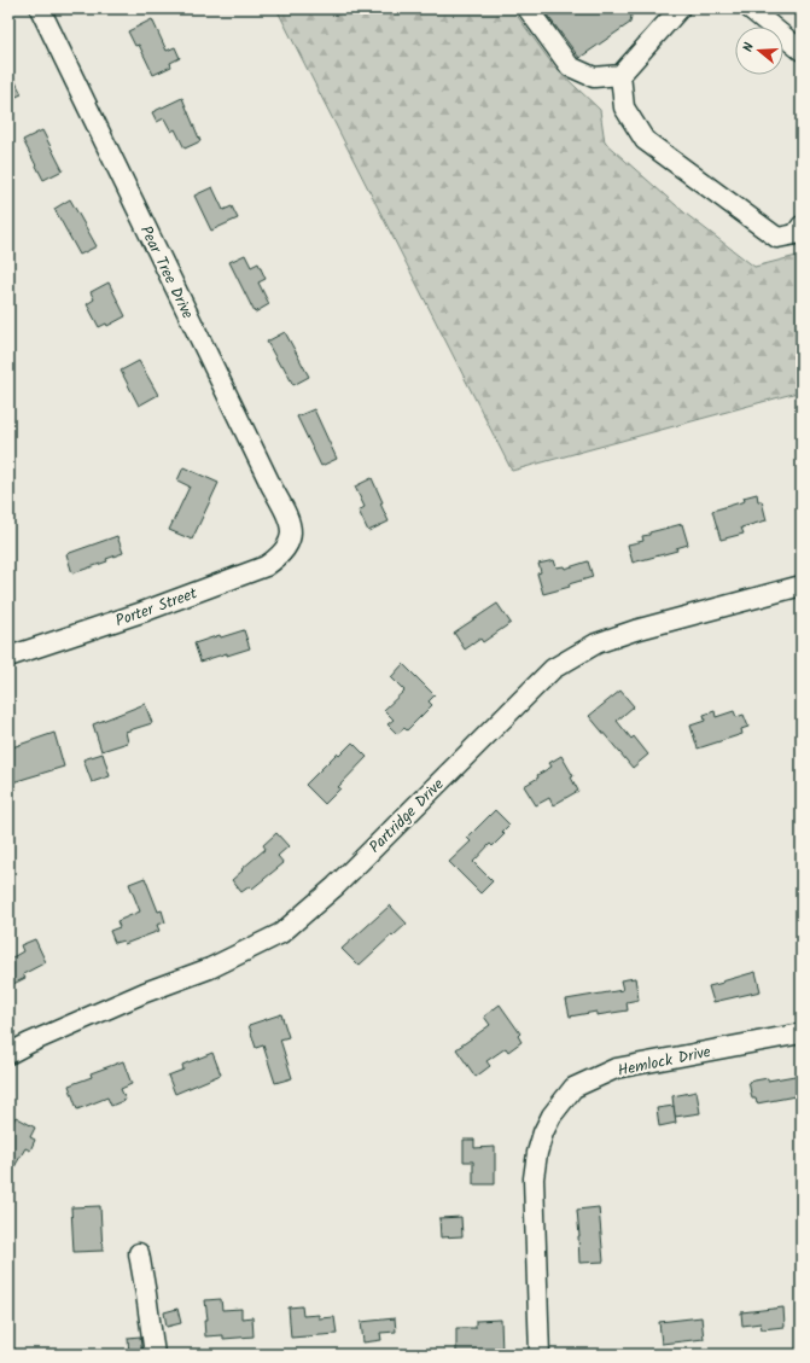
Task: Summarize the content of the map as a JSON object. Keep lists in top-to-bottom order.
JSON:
{
  "streets": {
    "street": [
      "Pear Tree Drive",
      "Porter Street",
      "Partridge Drive",
      "Hemlock Drive"
    ]
  },
  "crossings": [
    ["Pear Tree Drive", "Porter Street"]
  ],
  "north": "left"
}
